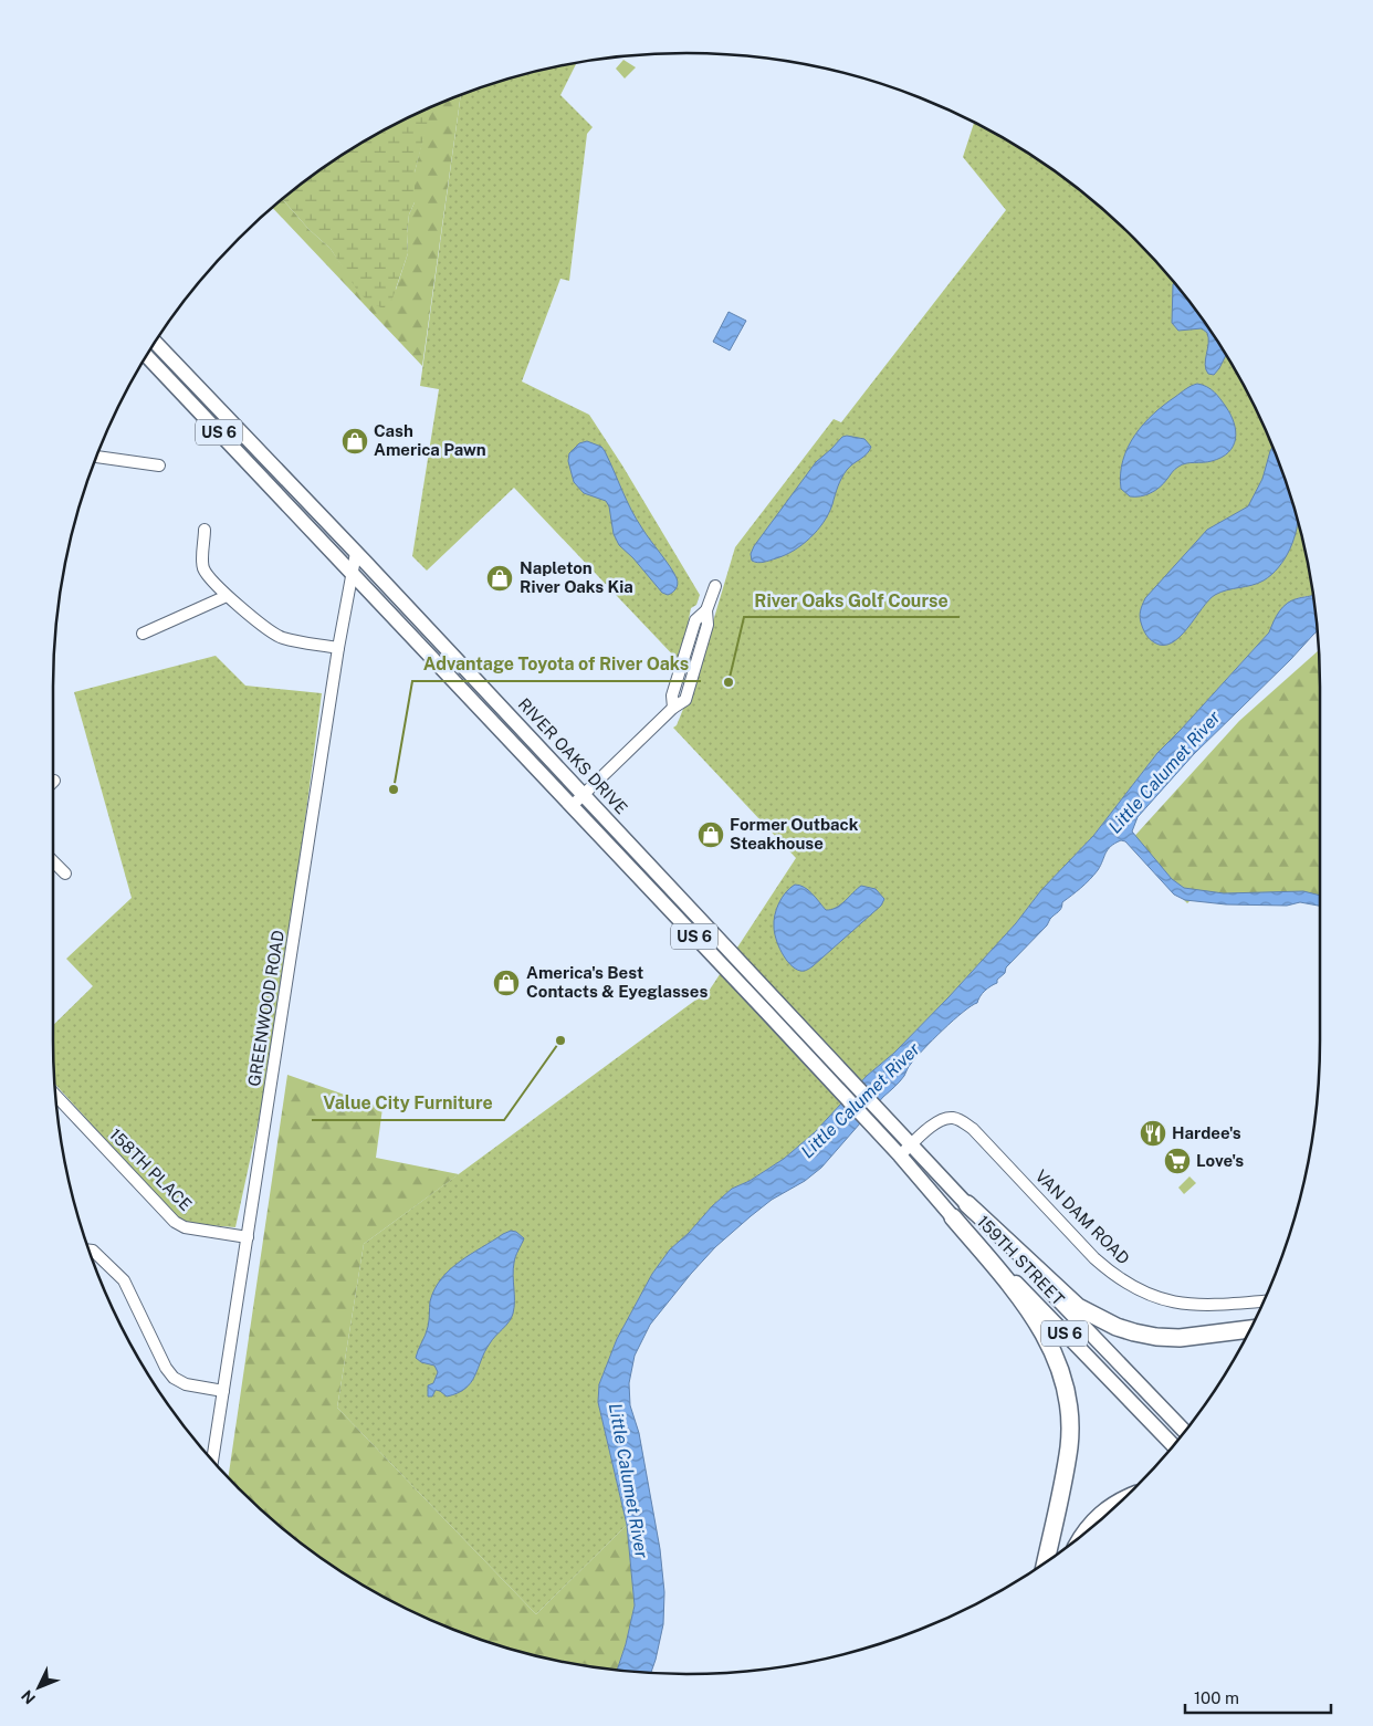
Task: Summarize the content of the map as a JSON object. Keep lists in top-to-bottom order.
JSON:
{
  "streets": {
    "main road": ["US 6", "RIVER OAKS DRIVE", "159TH STREET"],
    "street": ["GREENWOOD ROAD", "158TH PLACE", "VAN DAM ROAD"]
  },
  "crossings": [
    ["RIVER OAKS DRIVE", "GREENWOOD ROAD"],
    ["RIVER OAKS DRIVE", "VAN DAM ROAD"],
    ["RIVER OAKS DRIVE", "159TH STREET"],
    ["GREENWOOD ROAD", "158TH PLACE"]
  ],
  "water": ["Little Calumet River"],
  "places": {
    "shop": [
      "Cash America Pawn",
      "Napleton River Oaks Kia",
      "Former Outback Steakhouse",
      "America's Best Contacts & Eyeglasses"
    ],
    "other": ["River Oaks Golf Course", "Advantage Toyota of River Oaks", "Value City Furniture"],
    "restaurant": ["Hardee's"],
    "supermarket": ["Love's"]
  },
  "scale_bar": "100 m",
  "north": "bottom left"
}
